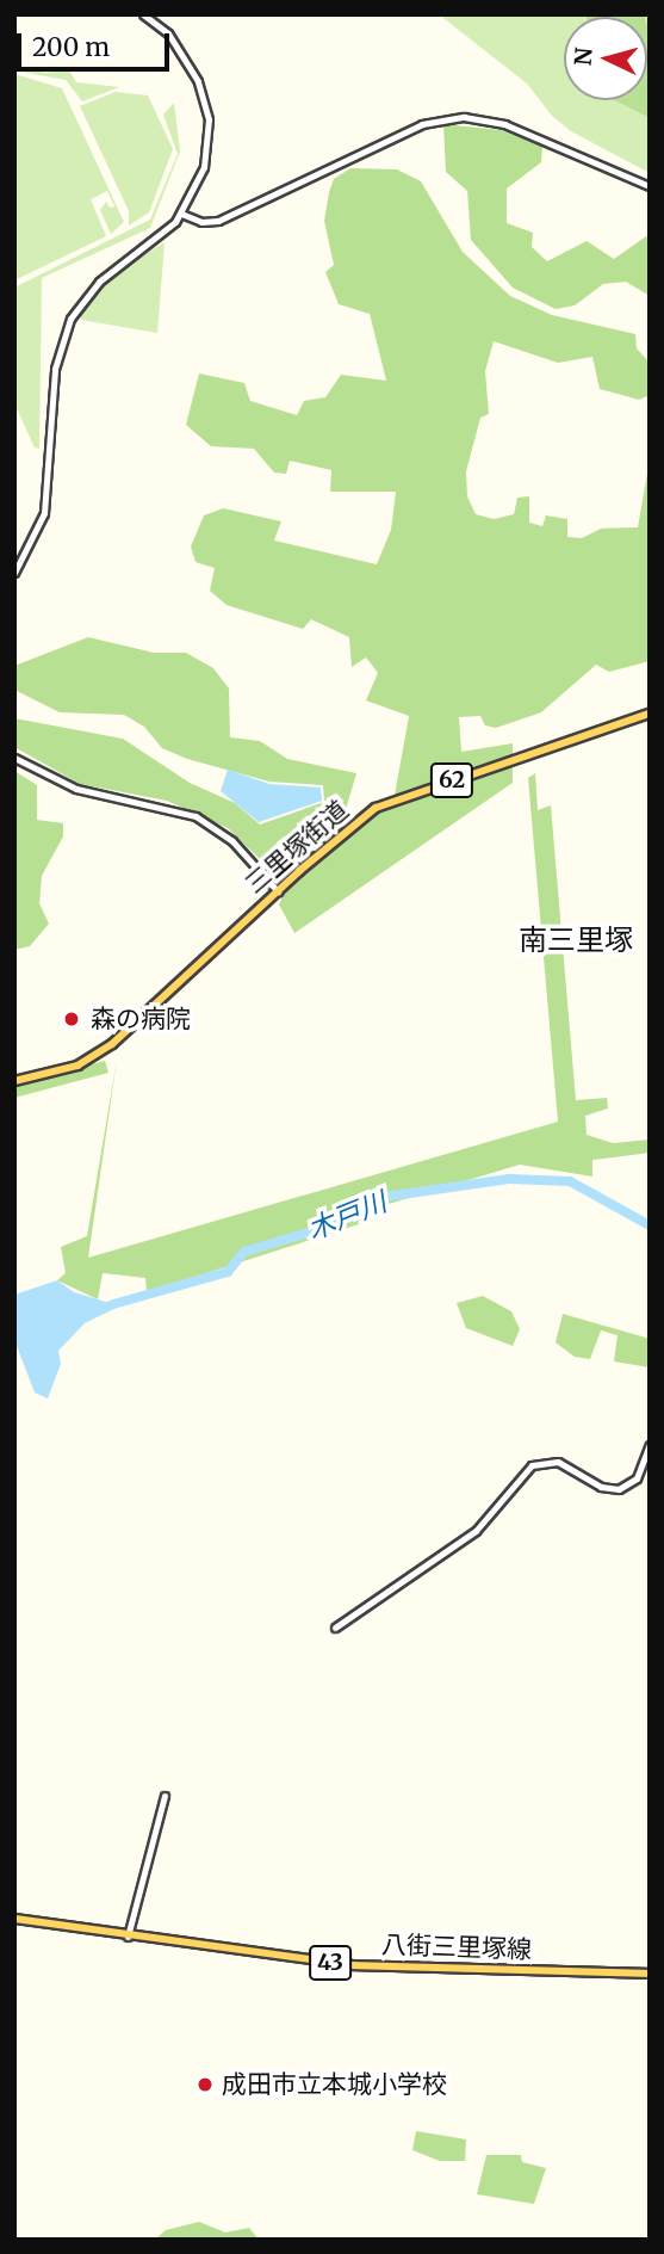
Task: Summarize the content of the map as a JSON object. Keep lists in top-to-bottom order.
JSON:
{
  "streets": {
    "main road": [
      "62",
      "三里塚街道",
      "八街三里塚線",
      "43"
    ]
  },
  "districts": ["南三里塚"],
  "water": ["木戸川"],
  "places": ["森の病院", "成田市立本城小学校"],
  "scale_bar": "200 m",
  "north": "left"
}
